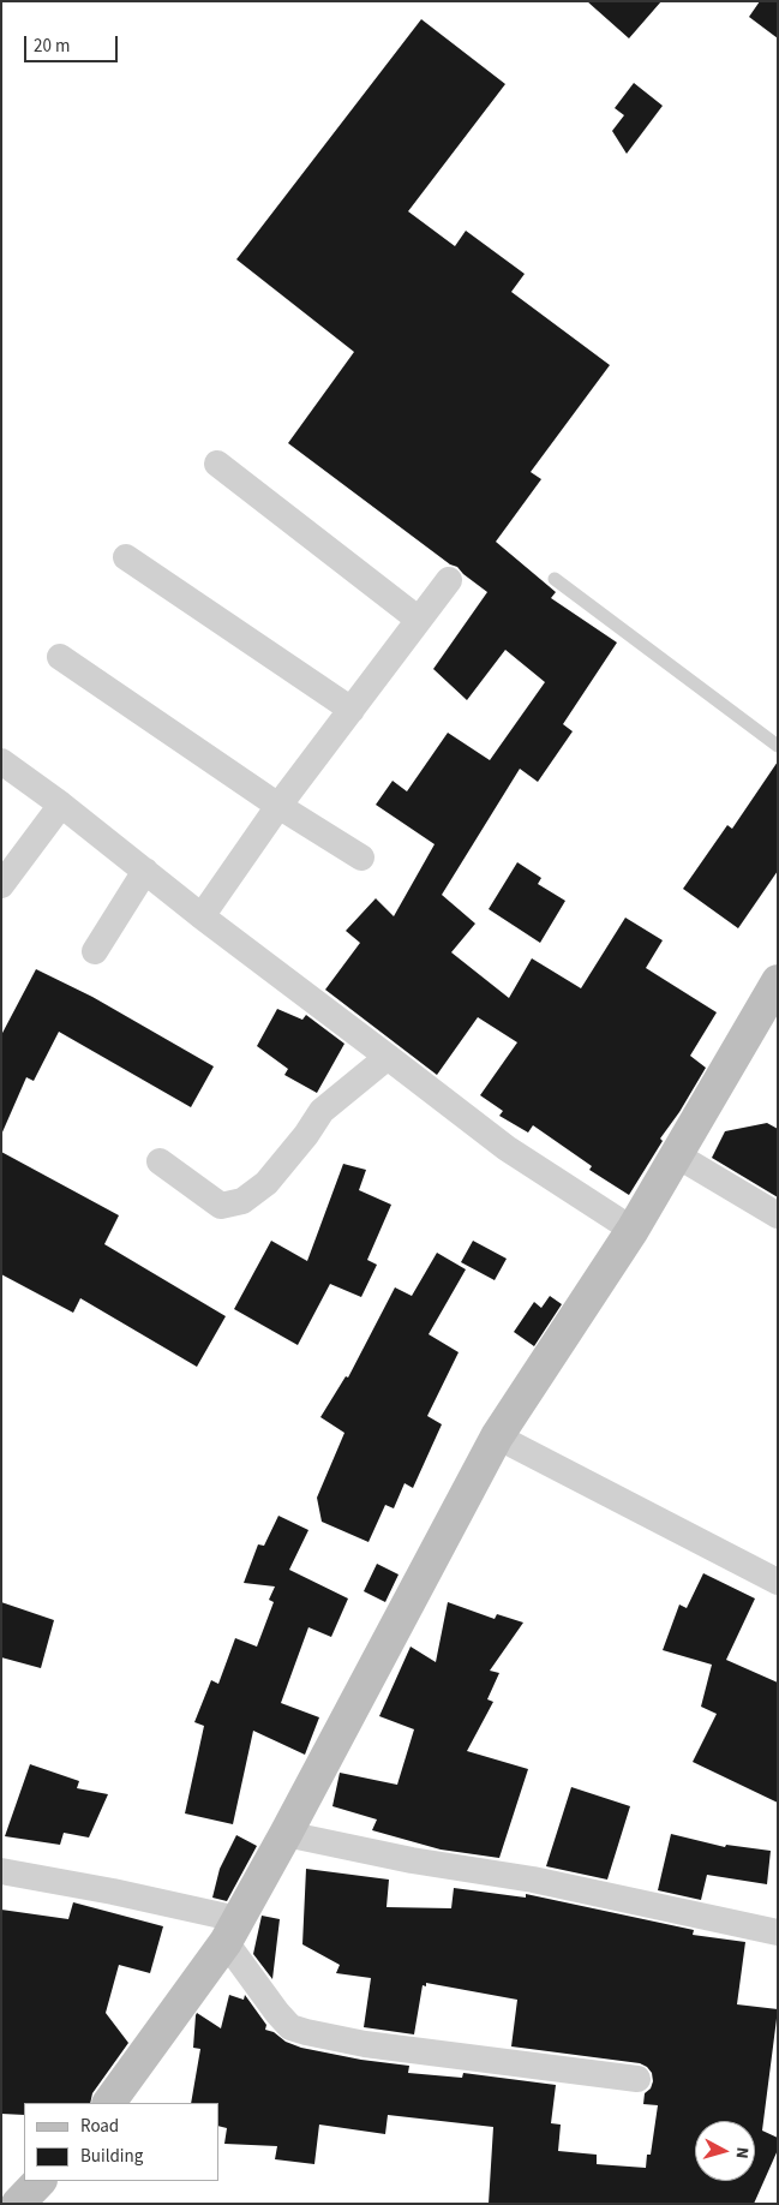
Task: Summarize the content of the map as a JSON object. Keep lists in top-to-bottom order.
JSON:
{
  "legend": ["Road", "Building"],
  "scale_bar": "20 m",
  "north": "right"
}
